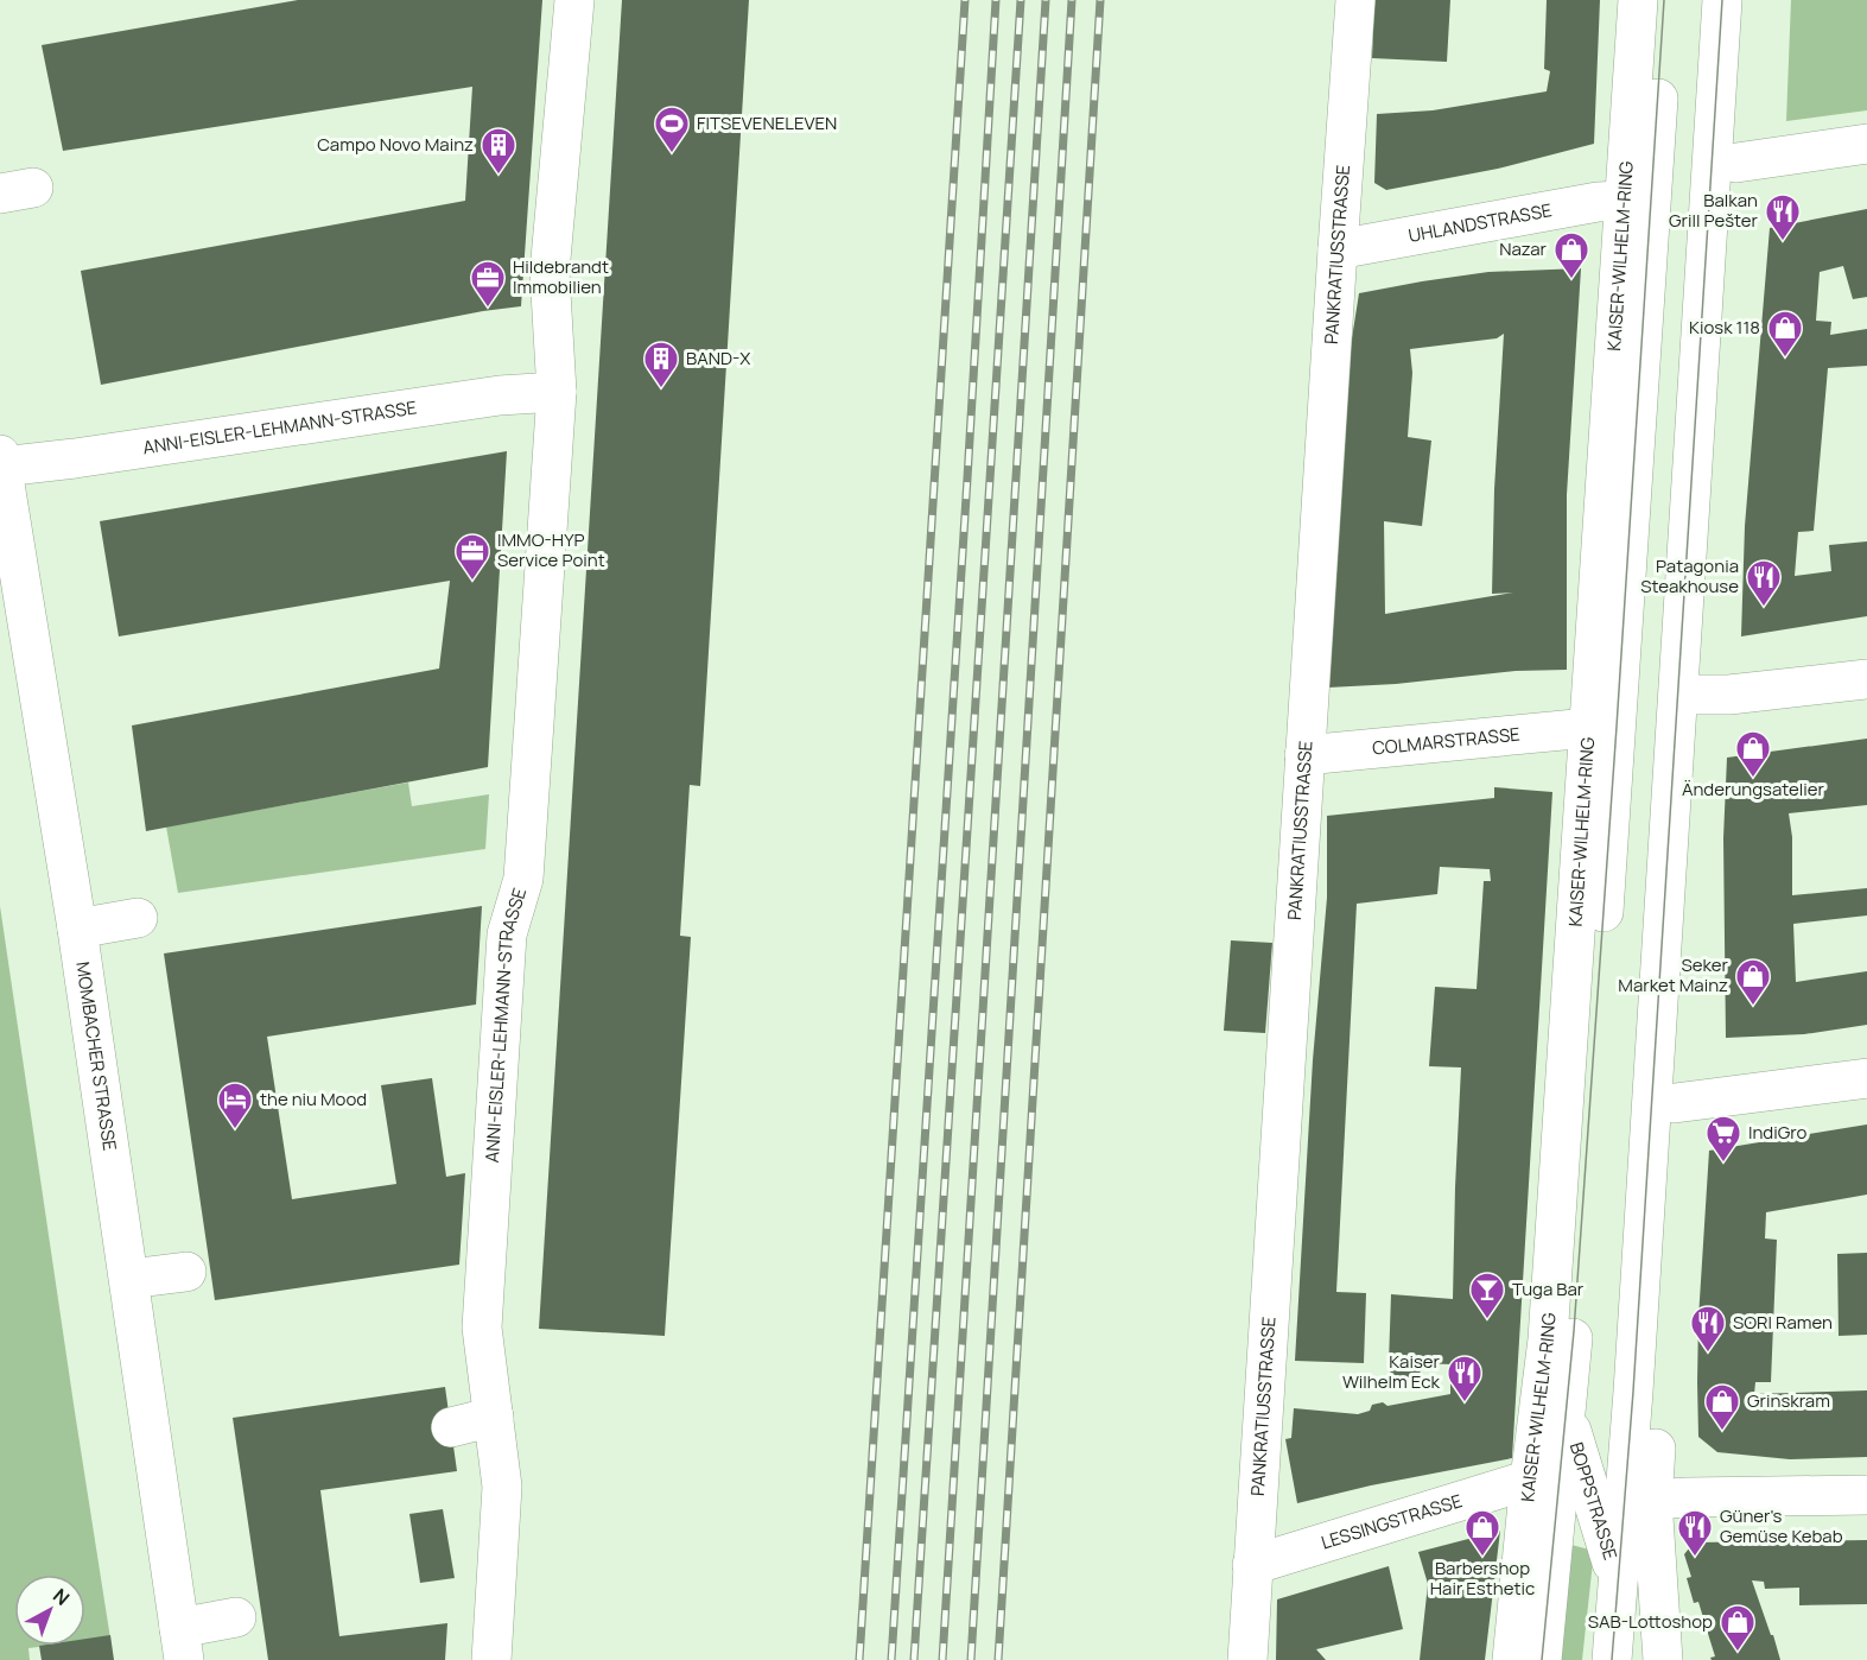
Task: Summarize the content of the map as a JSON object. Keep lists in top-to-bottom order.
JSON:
{
  "streets": {
    "street": [
      "UHLANDSTRASSE",
      "PANKRATIUSSTRASSE",
      "KAISER-WILHELM-RING",
      "ANNI-EISLER-LEHMANN-STRASSE",
      "COLMARSTRASSE",
      "MOMBACHER STRASSE",
      "BOPPSTRASSE",
      "LESSINGSTRASSE"
    ]
  },
  "crossings": [
    ["UHLANDSTRASSE", "PANKRATIUSSTRASSE"],
    ["UHLANDSTRASSE", "KAISER-WILHELM-RING"],
    ["PANKRATIUSSTRASSE", "COLMARSTRASSE"],
    ["PANKRATIUSSTRASSE", "LESSINGSTRASSE"],
    ["KAISER-WILHELM-RING", "COLMARSTRASSE"],
    ["KAISER-WILHELM-RING", "BOPPSTRASSE"],
    ["KAISER-WILHELM-RING", "LESSINGSTRASSE"],
    ["ANNI-EISLER-LEHMANN-STRASSE", "MOMBACHER STRASSE"]
  ],
  "places": {
    "sports": ["FITSEVENELEVEN"],
    "building": ["Campo Novo Mainz", "BAND-X"],
    "restaurant": [
      "Balkan Grill Pešter",
      "Patagonia Steakhouse",
      "SORI Ramen",
      "Kaiser Wilhelm Eck",
      "Güner's Gemüse Kebab"
    ],
    "shop": [
      "Nazar",
      "Kiosk 118",
      "Änderungsatelier",
      "Seker Market Mainz",
      "Grinskram",
      "Barbershop Hair Esthetic",
      "SAB-Lottoshop"
    ],
    "office": ["Hildebrandt Immobilien", "IMMO-HYP Service Point"],
    "hotel": ["the niu Mood"],
    "supermarket": ["IndiGro"],
    "bar": ["Tuga Bar"]
  },
  "north": "top right"
}
